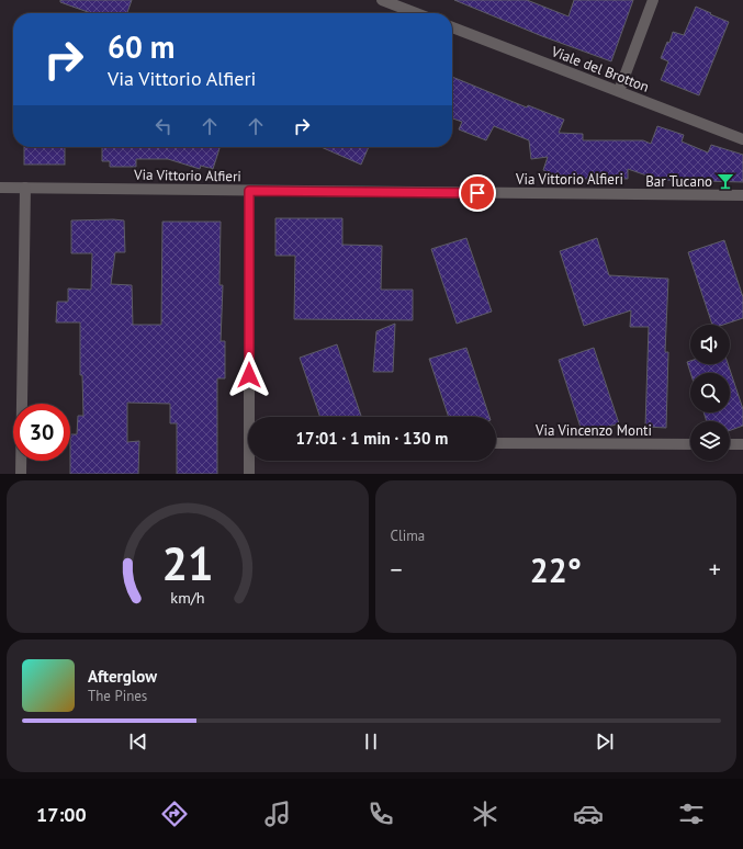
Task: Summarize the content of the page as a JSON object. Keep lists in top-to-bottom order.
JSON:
{
  "streets": {
    "street": ["Viale del Brotton", "Via Vittorio Alfieri", "Via Vincenzo Monti"]
  },
  "places": {
    "bar": ["Bar Tucano"]
  },
  "page": {
    "turn": ["60 m", "Via Vittorio Alfieri"],
    "limit": "30",
    "trip": "17:01 · 1 min · 130 m",
    "tile": "Clima",
    "heat": ["−", "22°", "+"],
    "song": ["Afterglow", "The Pines"],
    "tabs": "17:00",
    "gauge": ["21", "km/h"]
  }
}
